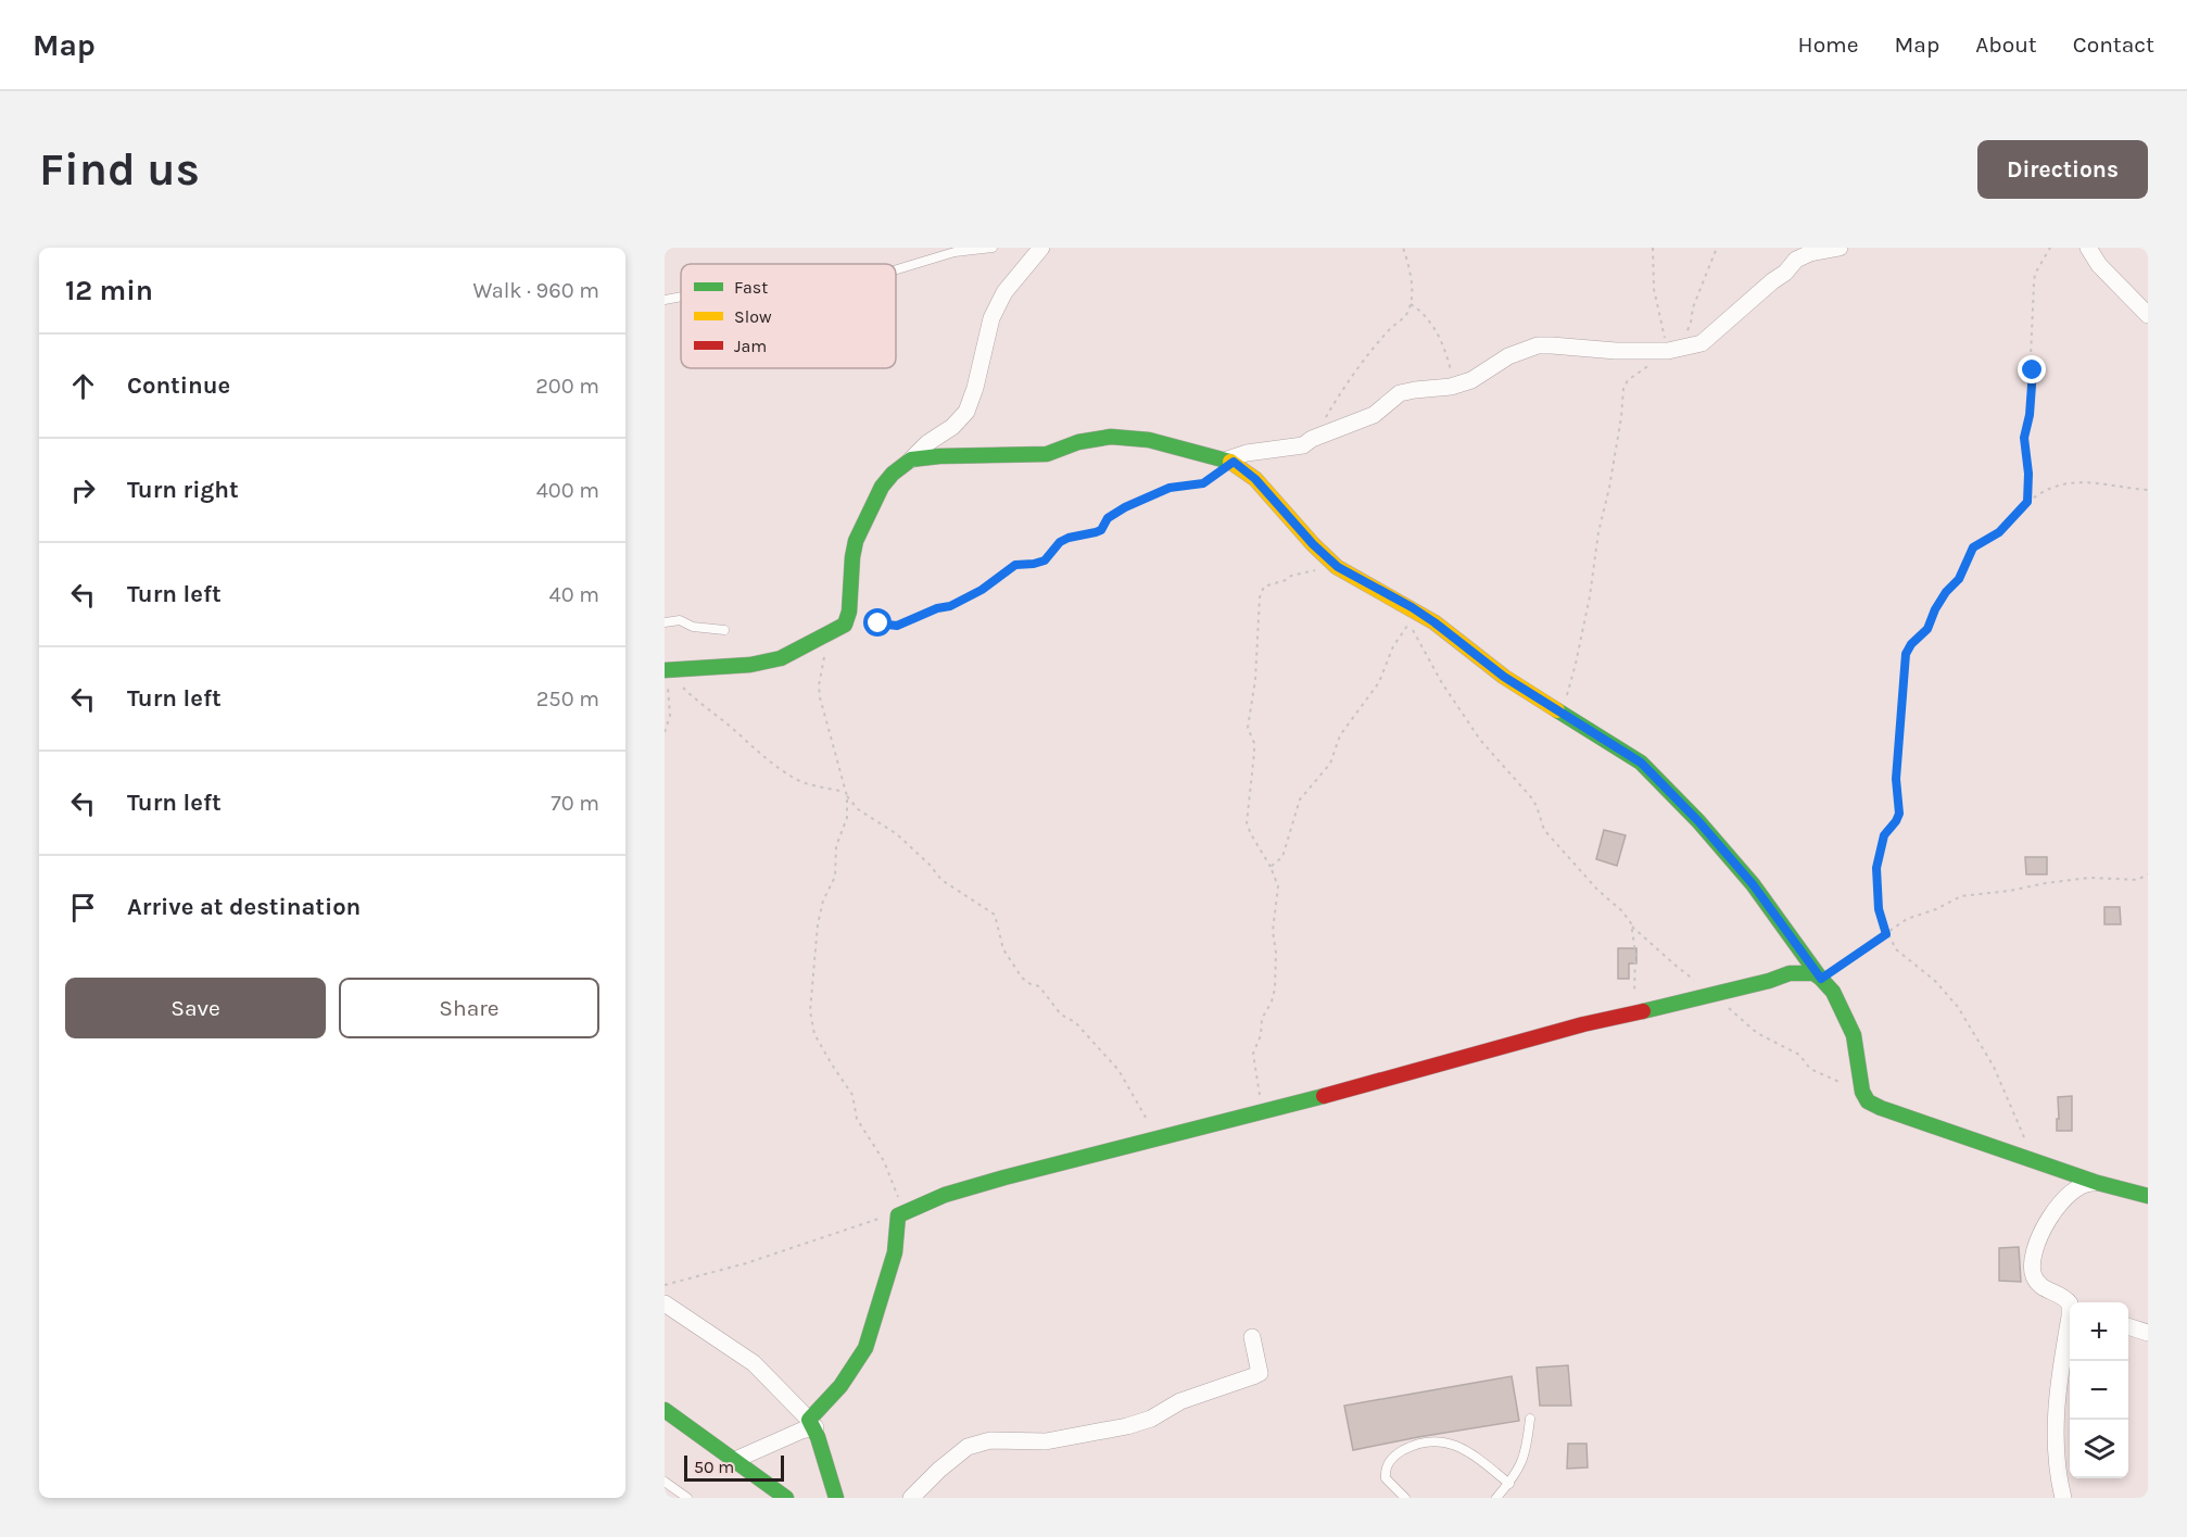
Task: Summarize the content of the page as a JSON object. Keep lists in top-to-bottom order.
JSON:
{
  "legend": ["Fast", "Slow", "Jam"],
  "scale_bar": "50 m",
  "page": {
    "header": "Map",
    "nav": [
      "Home",
      "Map",
      "About",
      "Contact"
    ],
    "buttons": [
      "Directions",
      ["Save", "Share"]
    ],
    "title": "Find us",
    "heading": ["12 min", "Walk · 960 m"],
    "list": [
      ["Continue", "200 m"],
      ["Turn right", "400 m"],
      ["Turn left", "40 m"],
      ["Turn left", "250 m"],
      ["Turn left", "70 m"],
      "Arrive at destination"
    ],
    "map_buttons": ["+", "−"],
    "scale": "50 m"
  }
}
